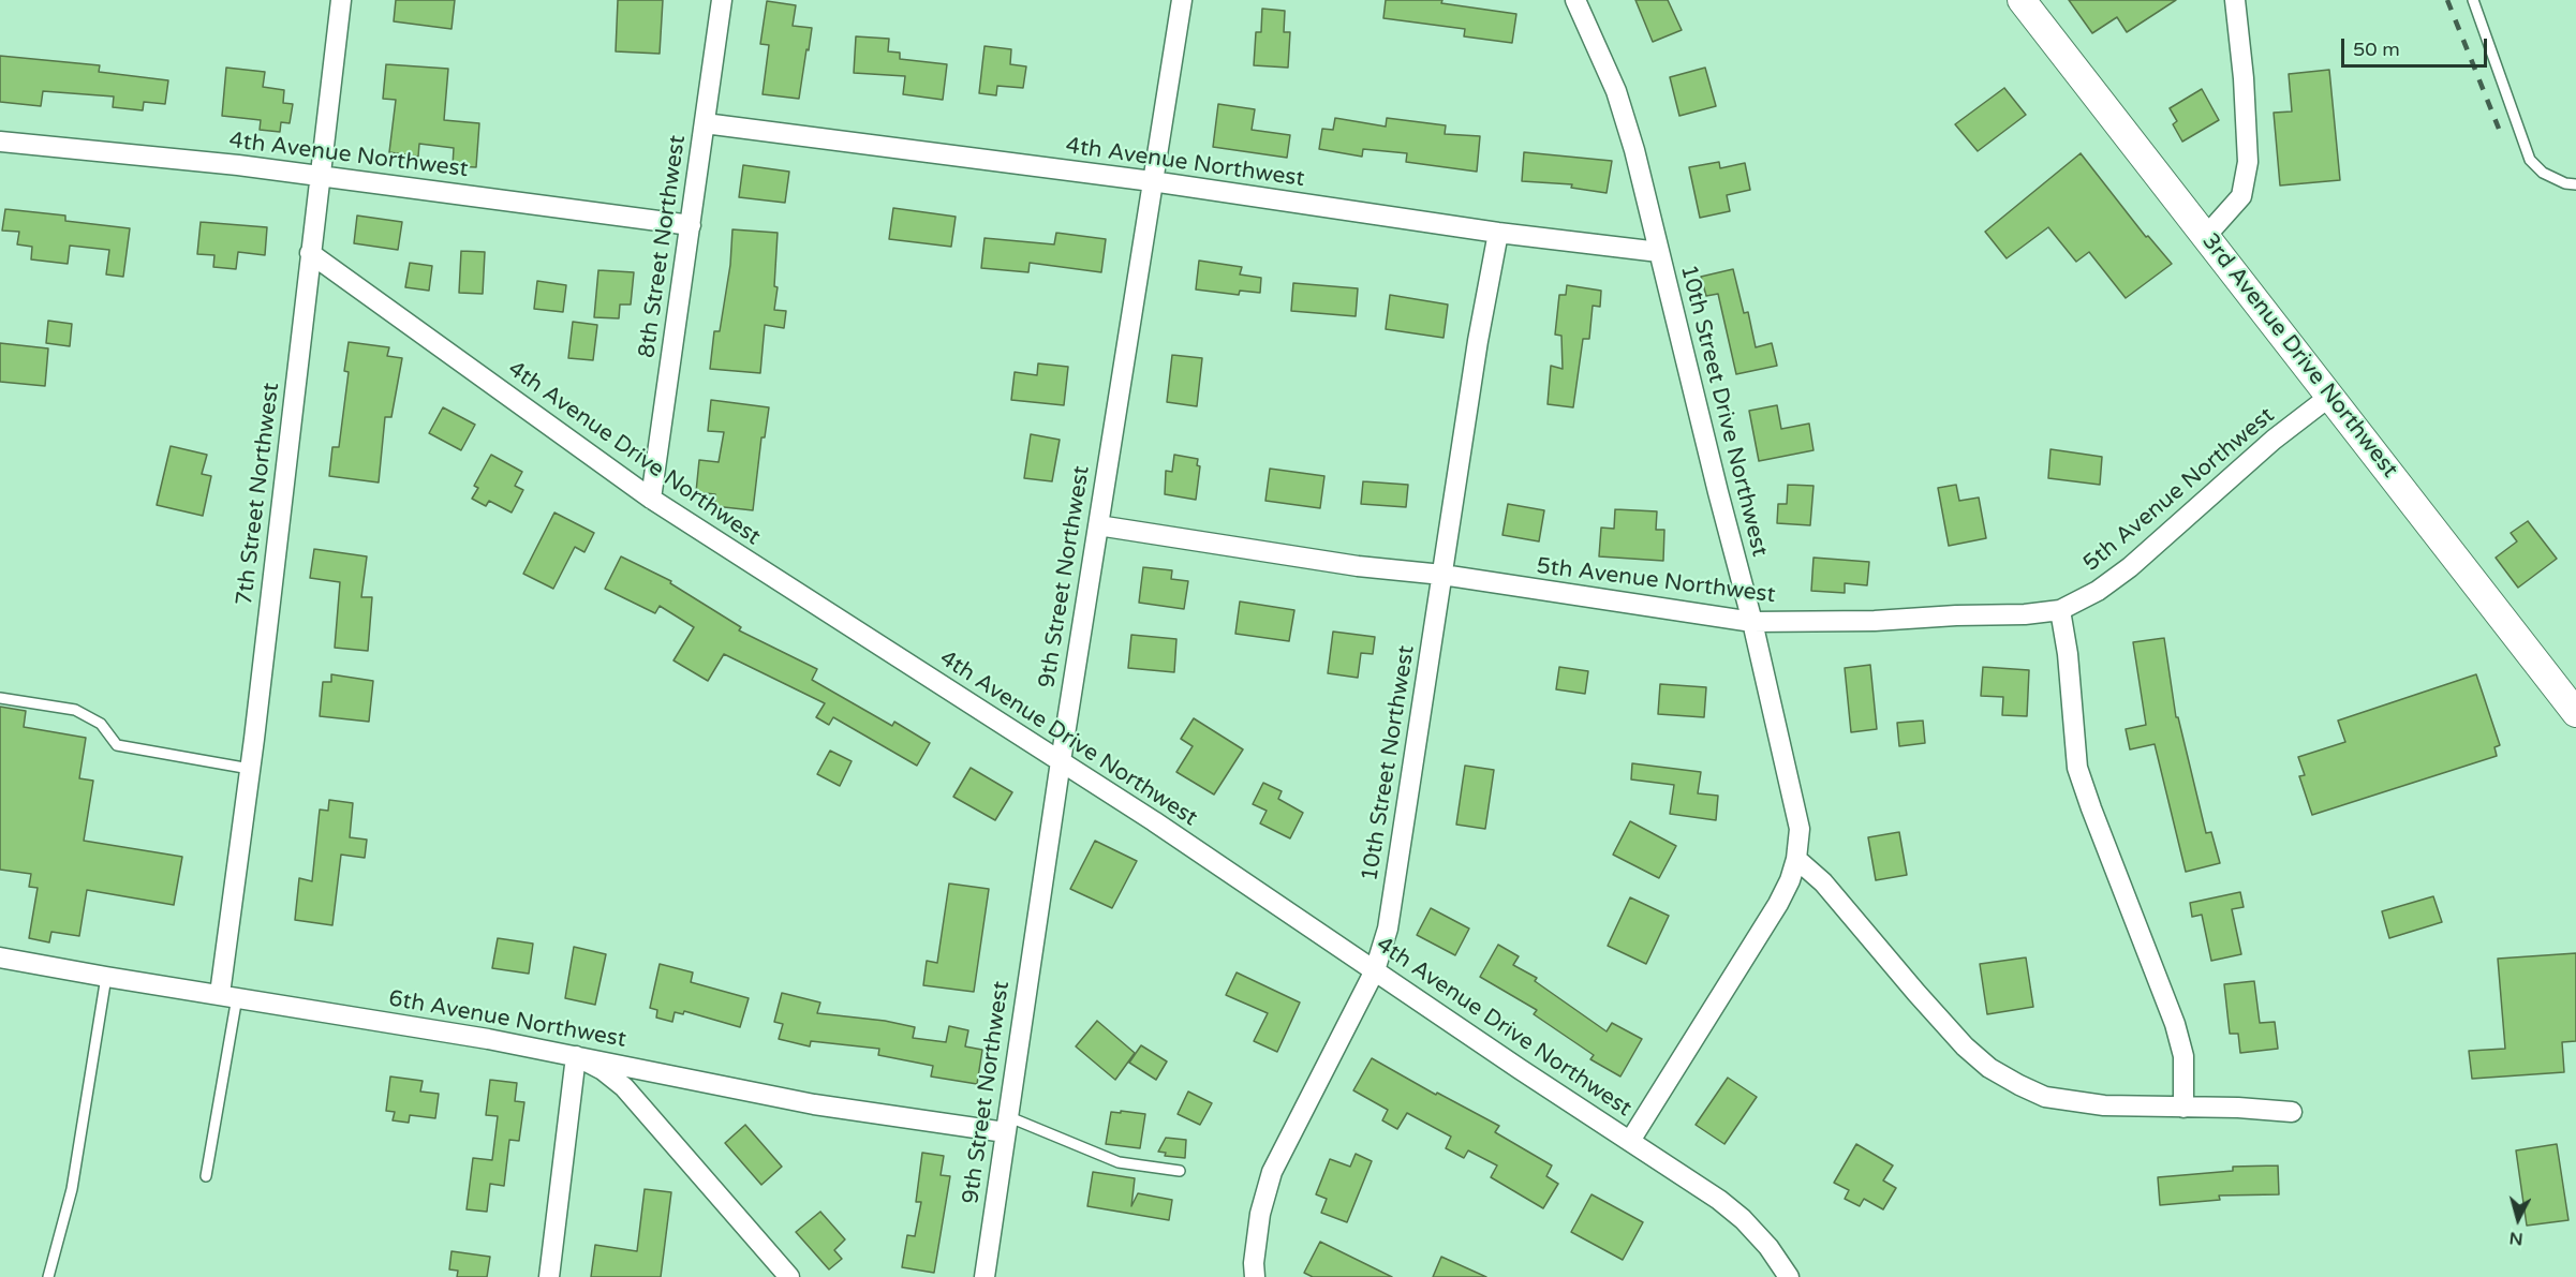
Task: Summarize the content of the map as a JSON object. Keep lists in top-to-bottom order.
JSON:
{
  "streets": {
    "main road": ["3rd Avenue Drive Northwest"],
    "street": [
      "4th Avenue Northwest",
      "8th Street Northwest",
      "10th Street Drive Northwest",
      "4th Avenue Drive Northwest",
      "5th Avenue Northwest",
      "7th Street Northwest",
      "9th Street Northwest",
      "10th Street Northwest",
      "6th Avenue Northwest"
    ]
  },
  "crossings": [
    ["4th Avenue Northwest", "8th Street Northwest"],
    ["4th Avenue Northwest", "10th Street Drive Northwest"],
    ["4th Avenue Northwest", "7th Street Northwest"],
    ["4th Avenue Northwest", "9th Street Northwest"],
    ["4th Avenue Northwest", "10th Street Northwest"],
    ["8th Street Northwest", "4th Avenue Drive Northwest"],
    ["3rd Avenue Drive Northwest", "5th Avenue Northwest"],
    ["10th Street Drive Northwest", "4th Avenue Drive Northwest"],
    ["10th Street Drive Northwest", "5th Avenue Northwest"],
    ["4th Avenue Drive Northwest", "7th Street Northwest"],
    ["4th Avenue Drive Northwest", "9th Street Northwest"],
    ["4th Avenue Drive Northwest", "10th Street Northwest"],
    ["5th Avenue Northwest", "9th Street Northwest"],
    ["5th Avenue Northwest", "10th Street Northwest"],
    ["7th Street Northwest", "6th Avenue Northwest"],
    ["9th Street Northwest", "6th Avenue Northwest"]
  ],
  "scale_bar": "50 m",
  "north": "bottom"
}
